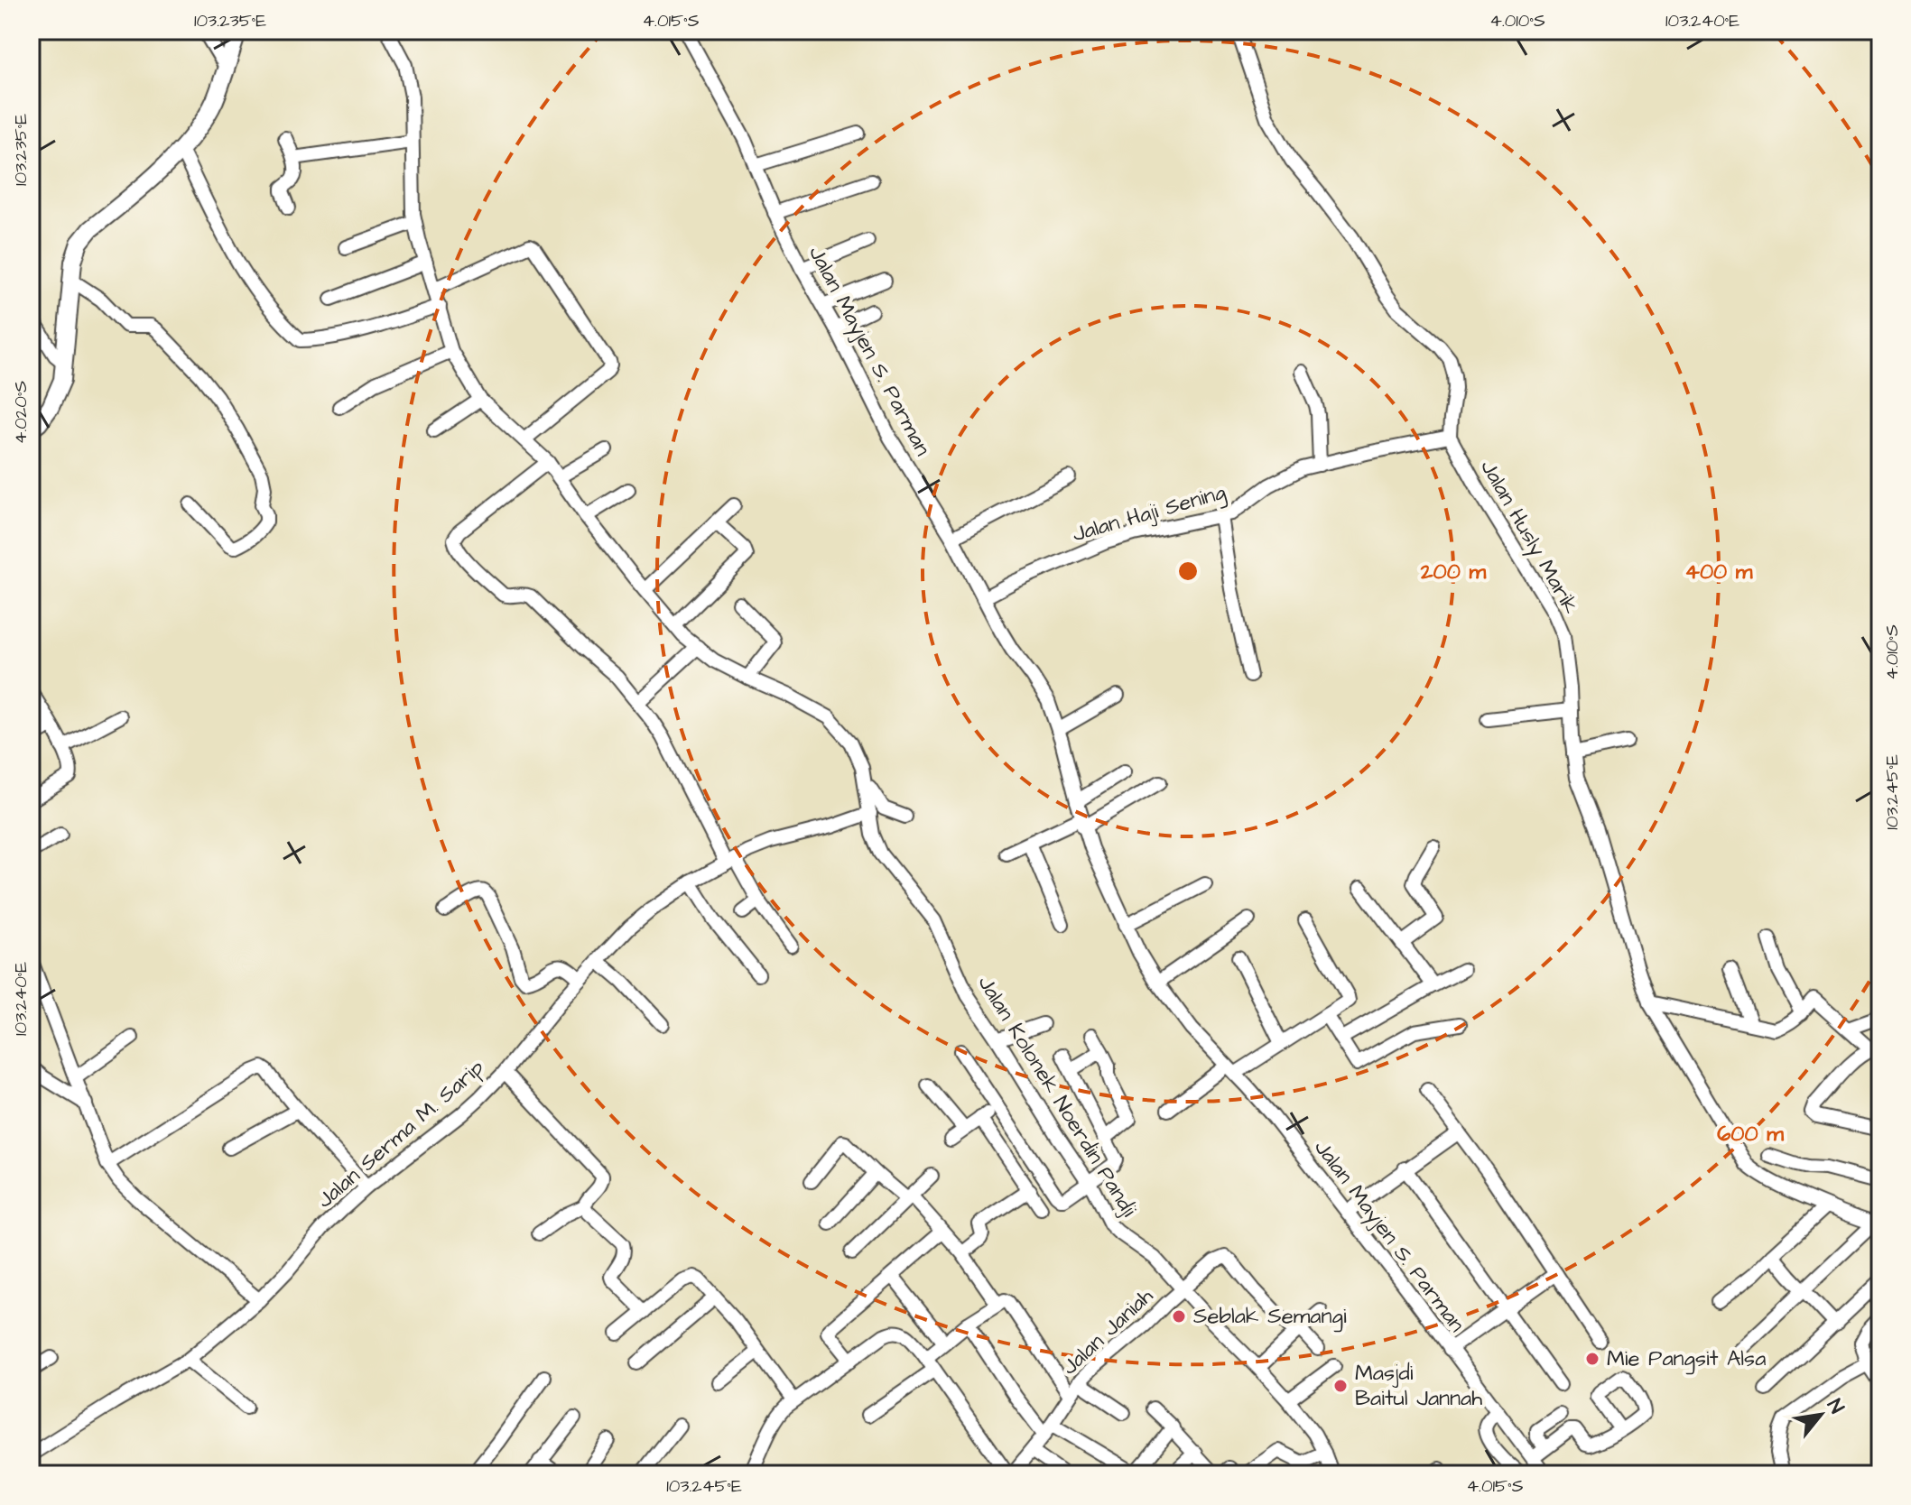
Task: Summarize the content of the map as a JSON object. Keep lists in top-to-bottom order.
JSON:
{
  "streets": {
    "street": [
      "Jalan Mayjen S. Parman",
      "Jalan Haji Sening",
      "Jalan Husly Marik",
      "Jalan Kolonek Noerdin Pandji",
      "Jalan Serma M. Sarip",
      "Jalan Janiah"
    ]
  },
  "crossings": [
    ["Jalan Mayjen S. Parman", "Jalan Haji Sening"],
    ["Jalan Haji Sening", "Jalan Husly Marik"],
    ["Jalan Kolonek Noerdin Pandji", "Jalan Serma M. Sarip"],
    ["Jalan Kolonek Noerdin Pandji", "Jalan Janiah"]
  ],
  "places": ["Seblak Semangi", "Mie Pangsit Alsa", "Masjdi Baitul Jannah"],
  "north": "top right",
  "coordinates": [
    "103.235°E",
    "4.015°S",
    "4.010°S",
    "103.240°E",
    "4.020°S",
    "103.245°E"
  ],
  "rings": ["200 m", "400 m", "600 m"]
}
